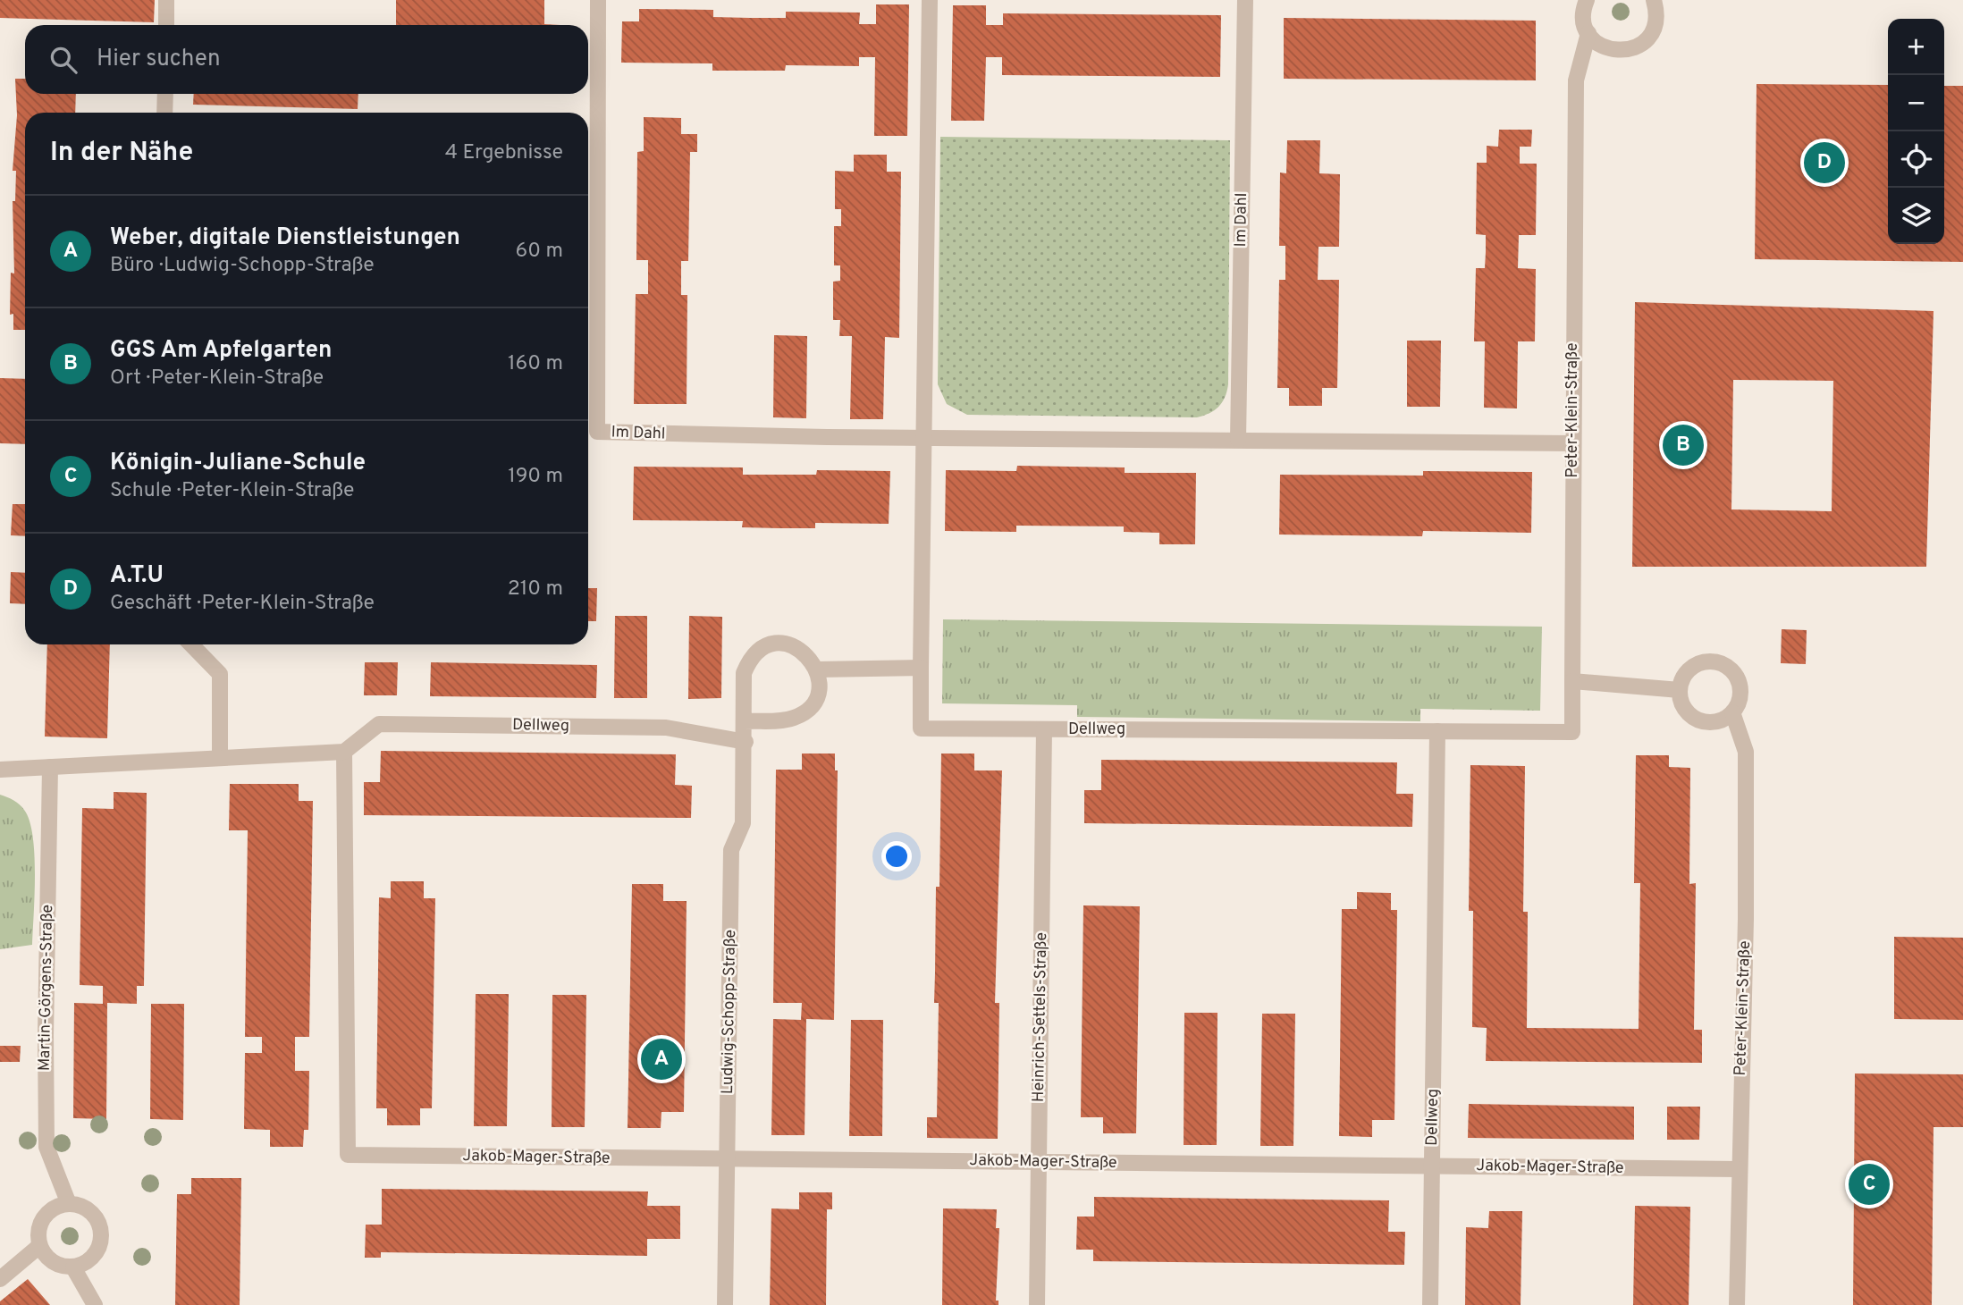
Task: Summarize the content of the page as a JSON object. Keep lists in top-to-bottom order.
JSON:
{
  "streets": {
    "street": [
      "Im Dahl",
      "Peter-Klein-Straße",
      "Dellweg",
      "Martin-Görgens-Straße",
      "Ludwig-Schopp-Straße",
      "Heinrich-Settels-Straße",
      "Jakob-Mager-Straße"
    ]
  },
  "crossings": [
    ["Im Dahl", "Peter-Klein-Straße"],
    ["Peter-Klein-Straße", "Dellweg"],
    ["Peter-Klein-Straße", "Jakob-Mager-Straße"],
    ["Dellweg", "Ludwig-Schopp-Straße"],
    ["Dellweg", "Heinrich-Settels-Straße"],
    ["Dellweg", "Jakob-Mager-Straße"],
    ["Ludwig-Schopp-Straße", "Jakob-Mager-Straße"],
    ["Heinrich-Settels-Straße", "Jakob-Mager-Straße"]
  ],
  "page": {
    "map_buttons": ["+", "−"],
    "search": "Hier suchen",
    "heading": ["In der Nähe", "4 Ergebnisse"],
    "pins": [
      "D",
      "B",
      "A",
      "C"
    ],
    "list": [
      {
        "mark": "A",
        "name": "Weber, digitale Dienstleistungen",
        "note": "Büro · Ludwig-Schopp-Straße",
        "value": "60 m"
      },
      {
        "mark": "B",
        "name": "GGS Am Apfelgarten",
        "note": "Ort · Peter-Klein-Straße",
        "value": "160 m"
      },
      {
        "mark": "C",
        "name": "Königin-Juliane-Schule",
        "note": "Schule · Peter-Klein-Straße",
        "value": "190 m"
      },
      {
        "mark": "D",
        "name": "A.T.U",
        "note": "Geschäft · Peter-Klein-Straße",
        "value": "210 m"
      }
    ]
  }
}
